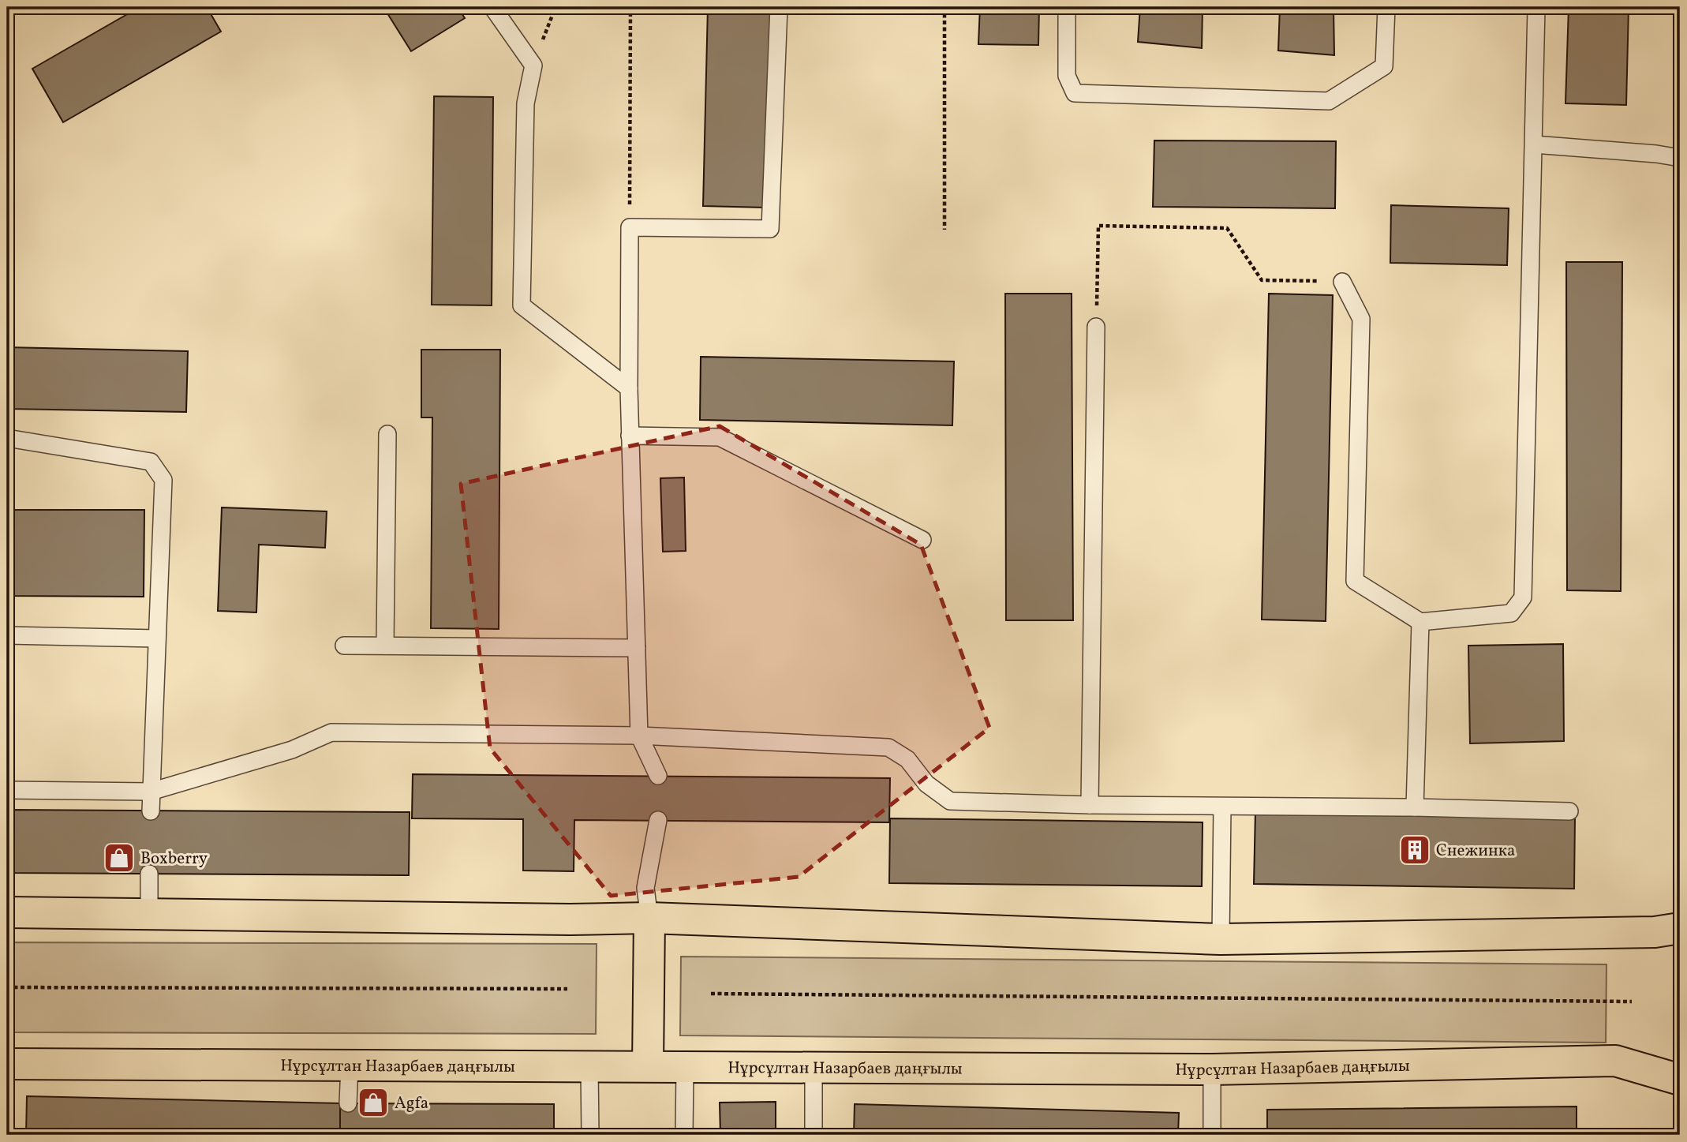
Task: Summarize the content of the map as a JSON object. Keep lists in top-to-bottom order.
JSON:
{
  "streets": {
    "main road": ["Нұрсұлтан Назарбаев даңғылы"]
  },
  "places": {
    "building": ["Снежинка"],
    "shop": ["Boxberry", "Agfa"]
  }
}
